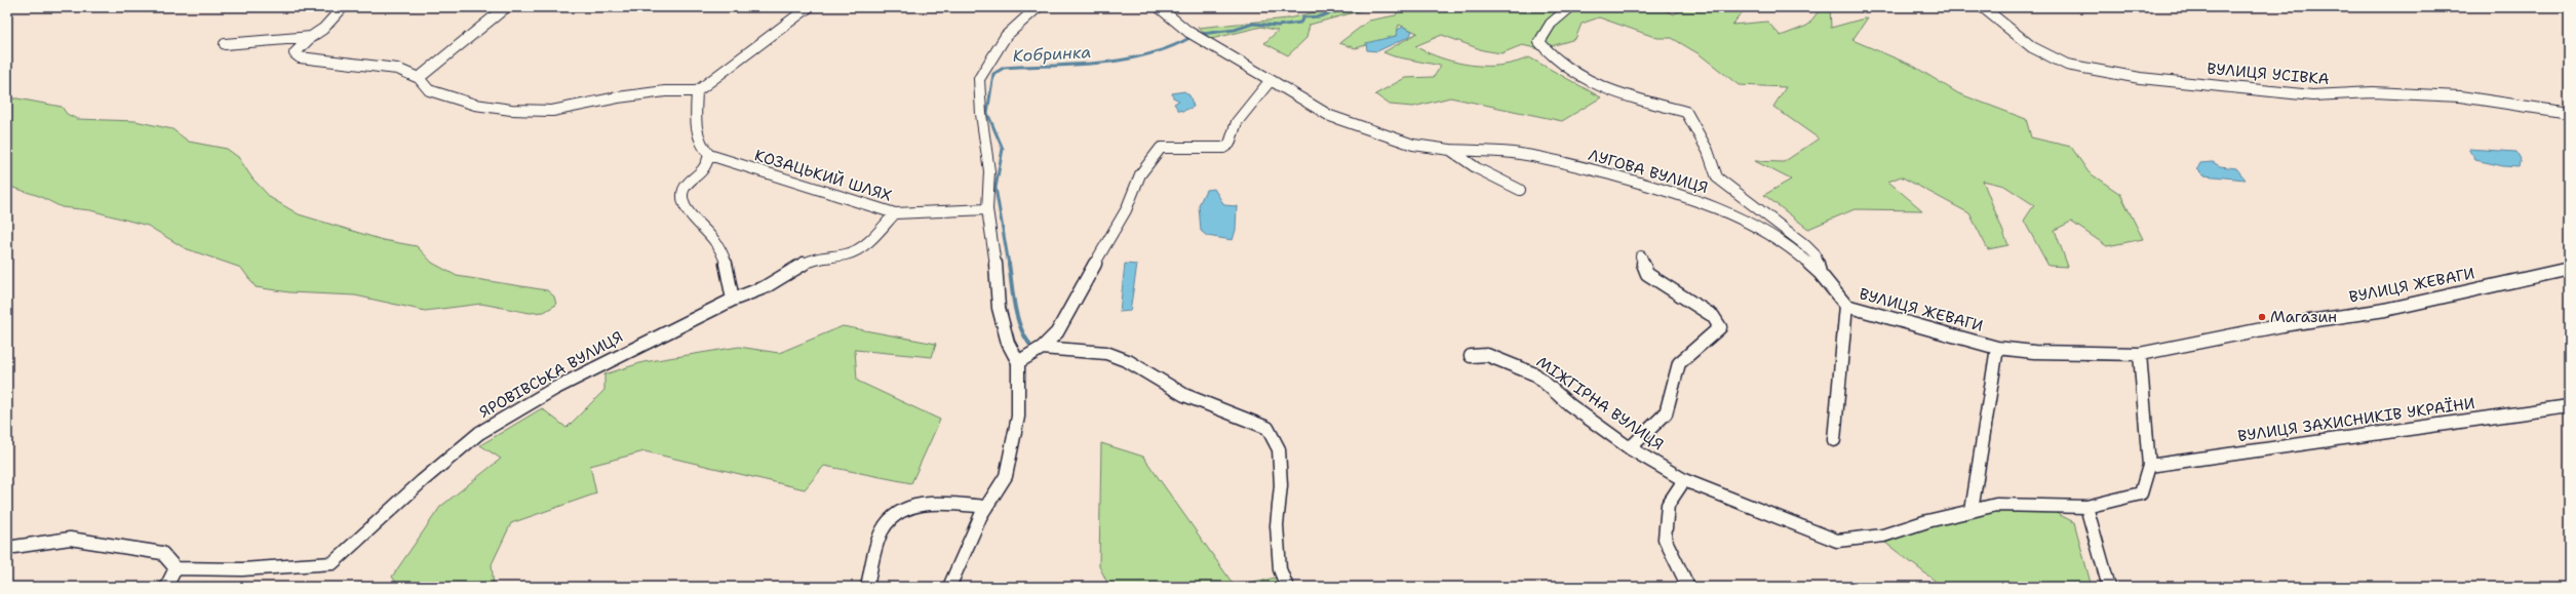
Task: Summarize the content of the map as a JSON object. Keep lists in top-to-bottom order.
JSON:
{
  "streets": {
    "street": [
      "ВУЛИЦЯ УСІВКА",
      "ЛУГОВА ВУЛИЦЯ",
      "КОЗАЦЬКИЙ ШЛЯХ",
      "ВУЛИЦЯ ЖЕВАГИ",
      "ЯРОВІВСЬКА ВУЛИЦЯ",
      "МІЖГІРНА ВУЛИЦЯ",
      "ВУЛИЦЯ ЗАХИСНИКІВ УКРАЇНИ"
    ]
  },
  "crossings": [
    ["ЛУГОВА ВУЛИЦЯ", "ВУЛИЦЯ ЖЕВАГИ"],
    ["КОЗАЦЬКИЙ ШЛЯХ", "ЯРОВІВСЬКА ВУЛИЦЯ"],
    ["ВУЛИЦЯ ЖЕВАГИ", "МІЖГІРНА ВУЛИЦЯ"]
  ],
  "water": ["Кобринка"],
  "places": ["Магазин"]
}
